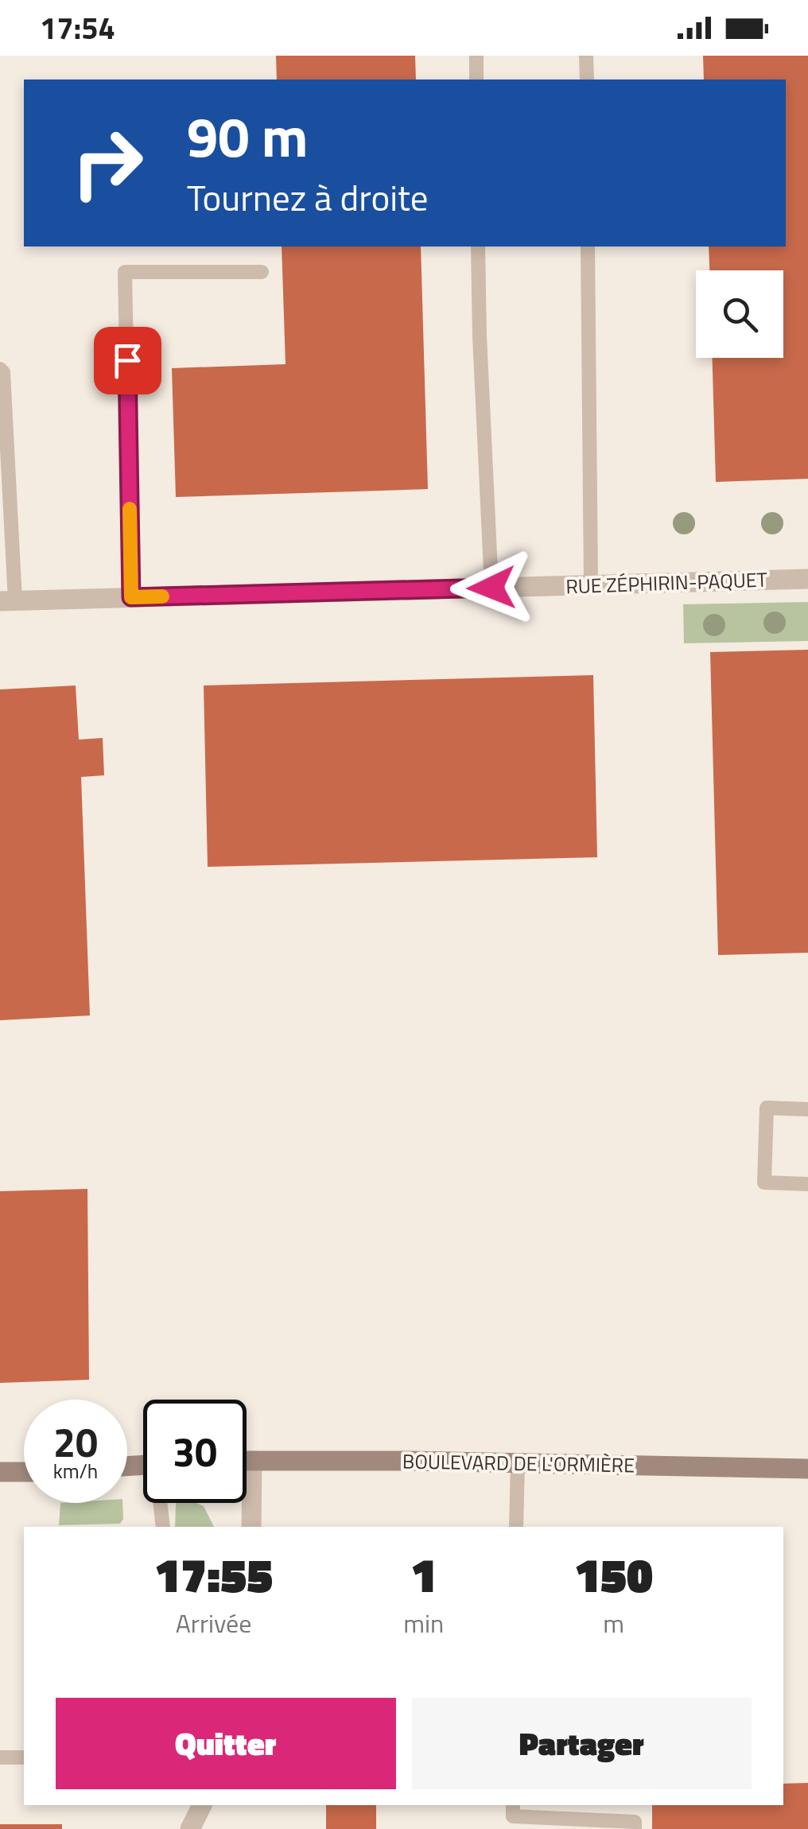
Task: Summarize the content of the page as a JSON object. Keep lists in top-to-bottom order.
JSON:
{
  "streets": {
    "main road": ["BOULEVARD DE L'ORMIÈRE"],
    "street": ["RUE ZÉPHIRIN-PAQUET"]
  },
  "page": {
    "status": "17:54",
    "turn": ["90 m", "Tournez à droite"],
    "speed": "20 km/h",
    "limit": "30",
    "eta": [
      "17:55",
      "Arrivée",
      "1",
      "min",
      "150",
      "m"
    ],
    "buttons": ["Quitter", "Partager"]
  }
}
